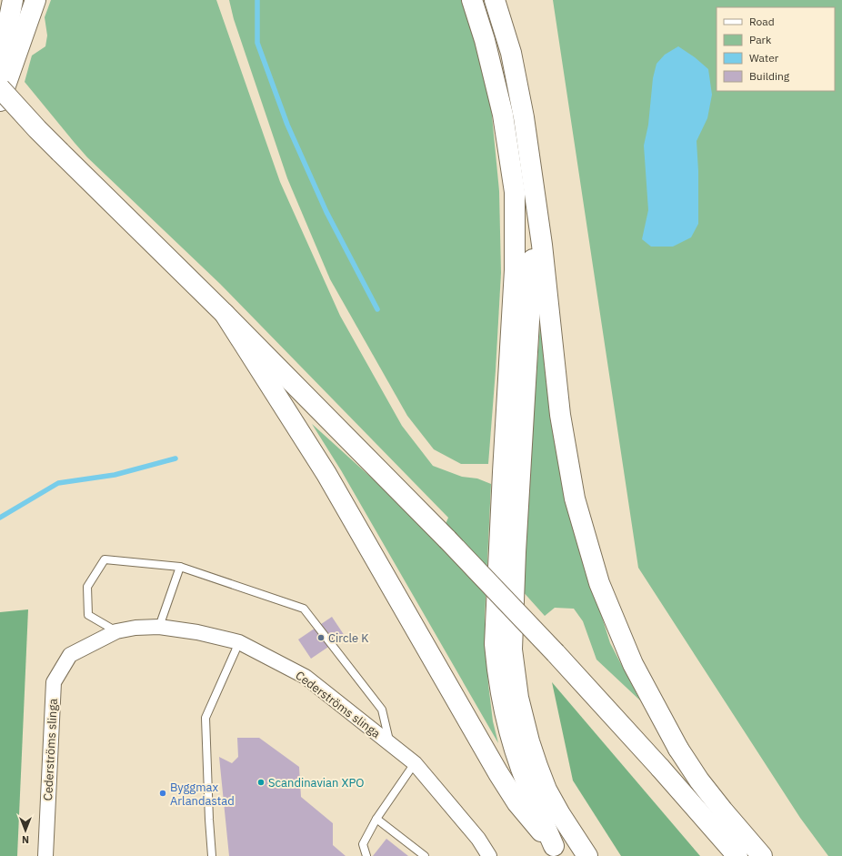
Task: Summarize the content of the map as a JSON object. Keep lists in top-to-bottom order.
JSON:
{
  "streets": {
    "street": ["Cederströms slinga"]
  },
  "places": ["Circle K", "Scandinavian XPO", "Byggmax Arlandastad"],
  "legend": [
    "Road",
    "Park",
    "Water",
    "Building"
  ],
  "north": "bottom"
}
